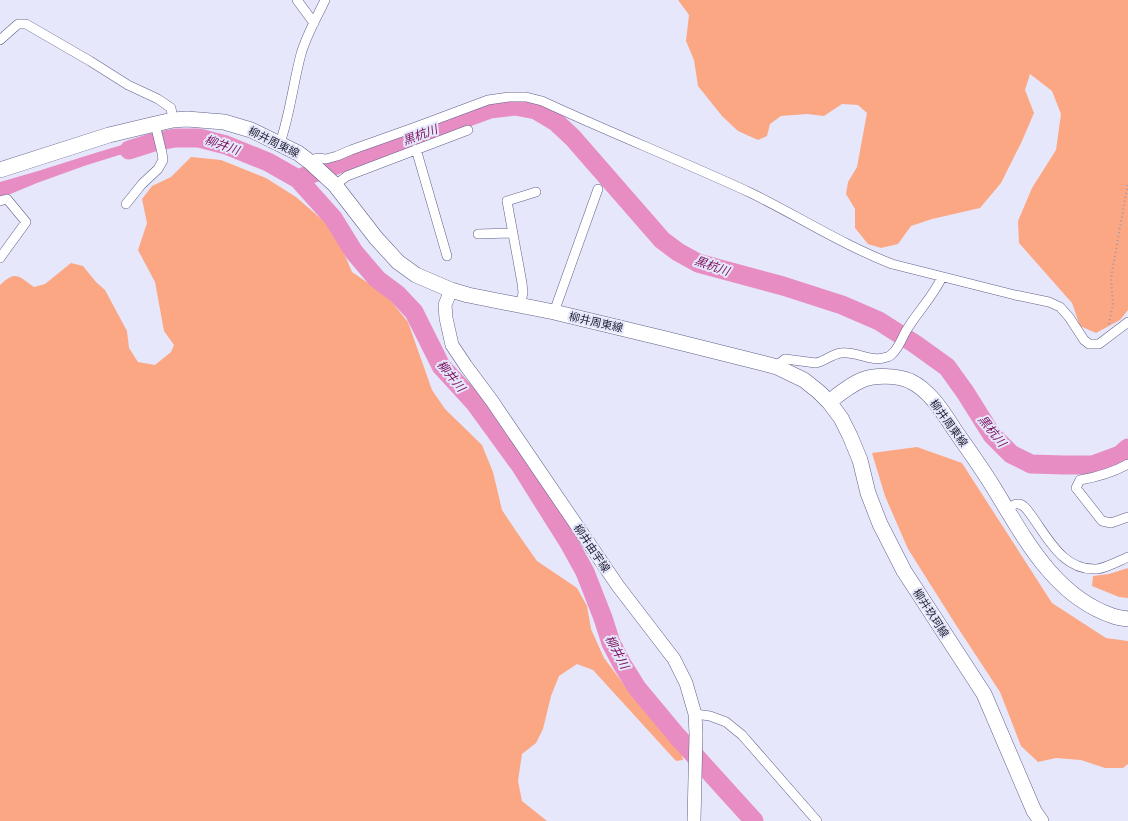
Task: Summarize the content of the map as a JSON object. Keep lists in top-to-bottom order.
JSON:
{
  "streets": {
    "main road": ["柳井周東線", "柳井由宇線", "柳井玖珂線"]
  },
  "crossings": [
    ["柳井周東線", "柳井由宇線"],
    ["柳井周東線", "柳井玖珂線"]
  ],
  "water": ["黒杭川", "柳井川"]
}
